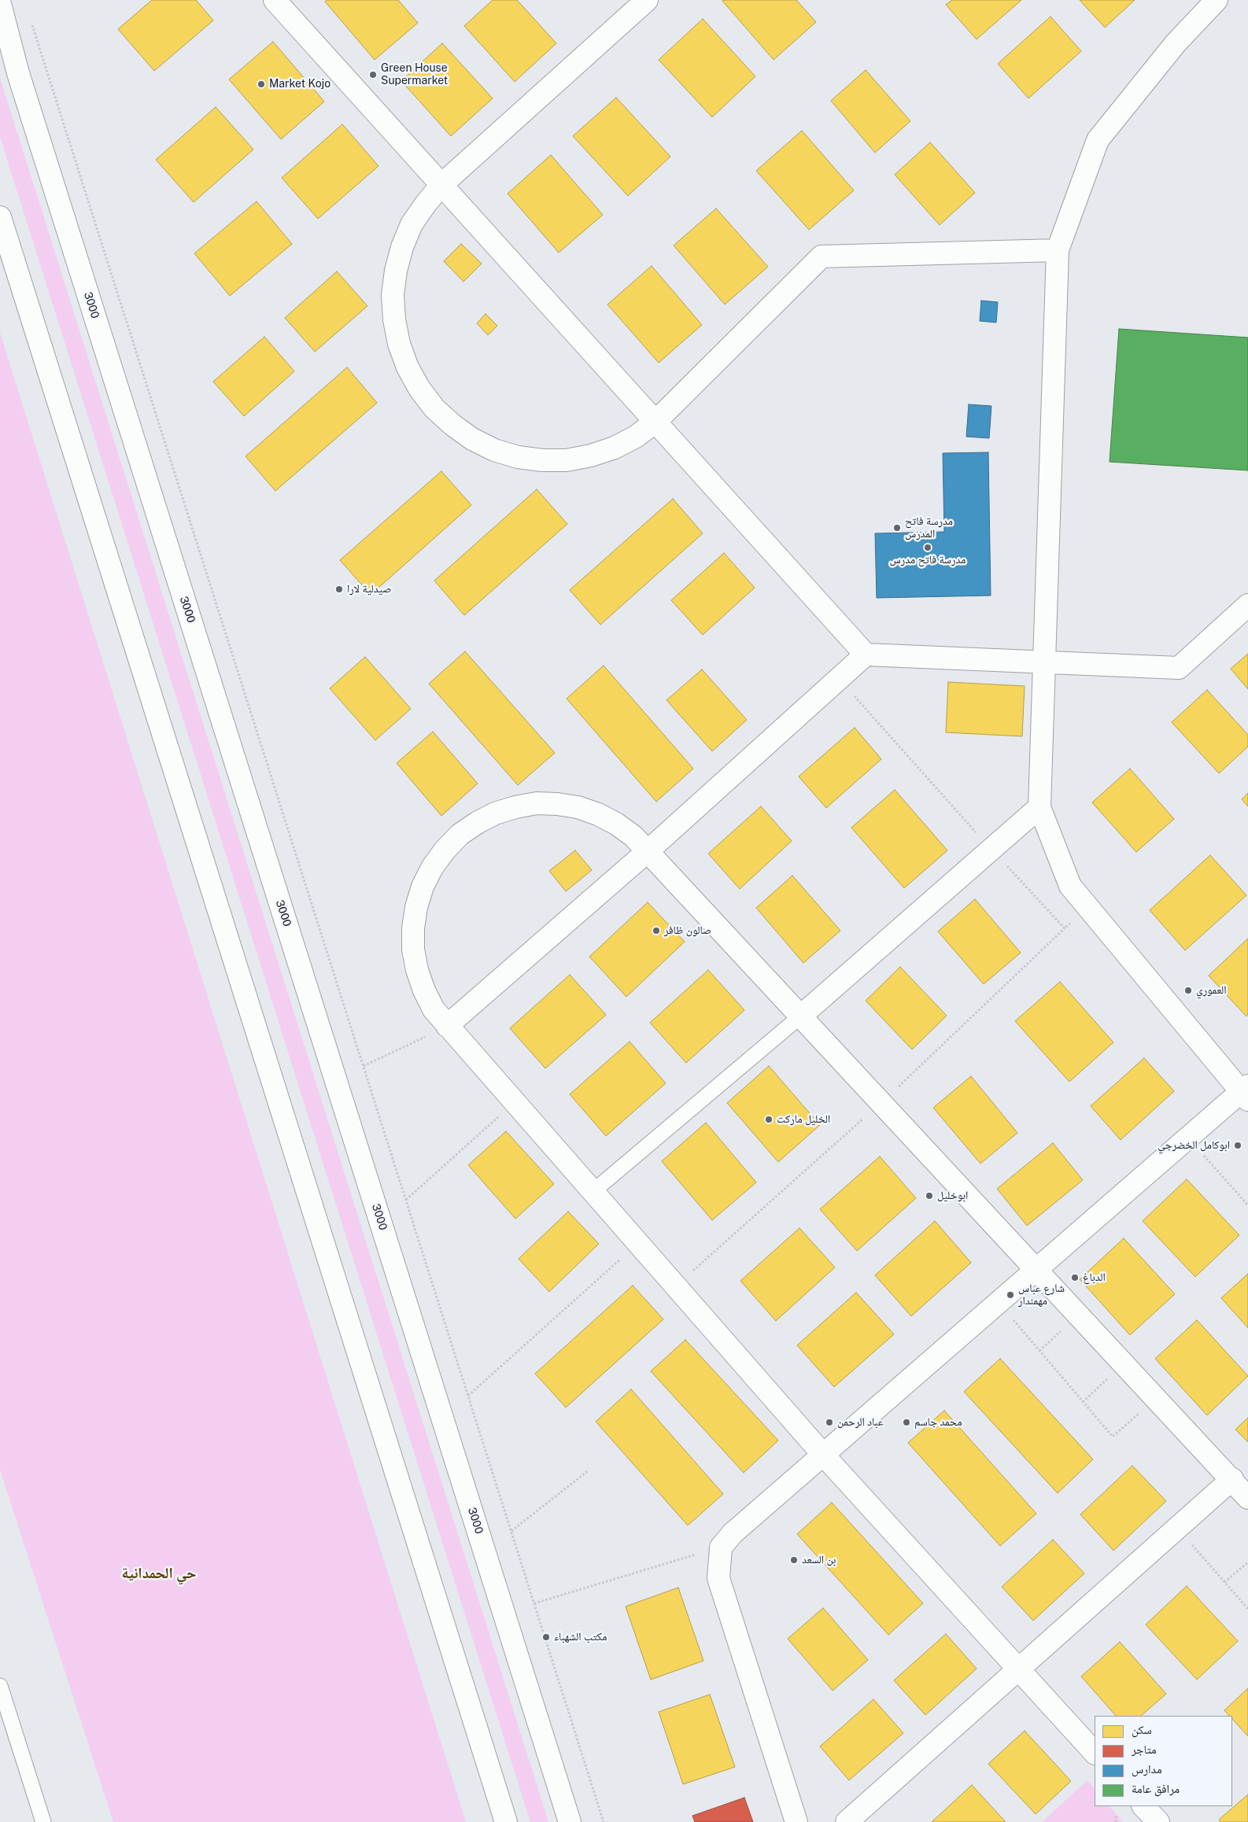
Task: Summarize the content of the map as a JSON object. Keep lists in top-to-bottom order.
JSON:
{
  "streets": {
    "street": ["3000"]
  },
  "districts": ["حي الحمدانية"],
  "places": [
    "Green House Supermarket",
    "Market Kojo",
    "مدرسة فاتح المدرس",
    "مدرسة فاتح مدرس",
    "صيدلية لارا",
    "صالون ظافر",
    "العموري",
    "الخليل ماركت",
    "ابوكامل الخضرجي",
    "ابوخليل",
    "الدباغ",
    "شارع عباس مهمندار",
    "عباد الرحمن",
    "محمد جاسم",
    "بن السعد",
    "مكتب الشهباء"
  ],
  "legend": [
    "سكن",
    "متاجر",
    "مدارس",
    "مرافق عامة"
  ]
}
